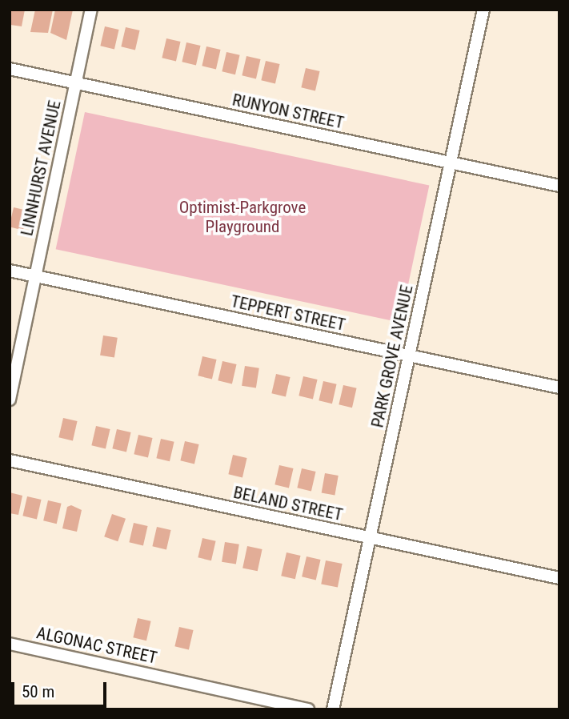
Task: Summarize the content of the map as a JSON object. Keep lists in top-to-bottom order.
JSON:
{
  "streets": {
    "street": [
      "RUNYON STREET",
      "LINNHURST AVENUE",
      "TEPPERT STREET",
      "PARK GROVE AVENUE",
      "BELAND STREET",
      "ALGONAC STREET"
    ]
  },
  "crossings": [
    ["RUNYON STREET", "LINNHURST AVENUE"],
    ["RUNYON STREET", "PARK GROVE AVENUE"],
    ["LINNHURST AVENUE", "TEPPERT STREET"],
    ["TEPPERT STREET", "PARK GROVE AVENUE"],
    ["PARK GROVE AVENUE", "BELAND STREET"]
  ],
  "parks": ["Optimist-Parkgrove Playground"],
  "scale_bar": "50 m"
}
